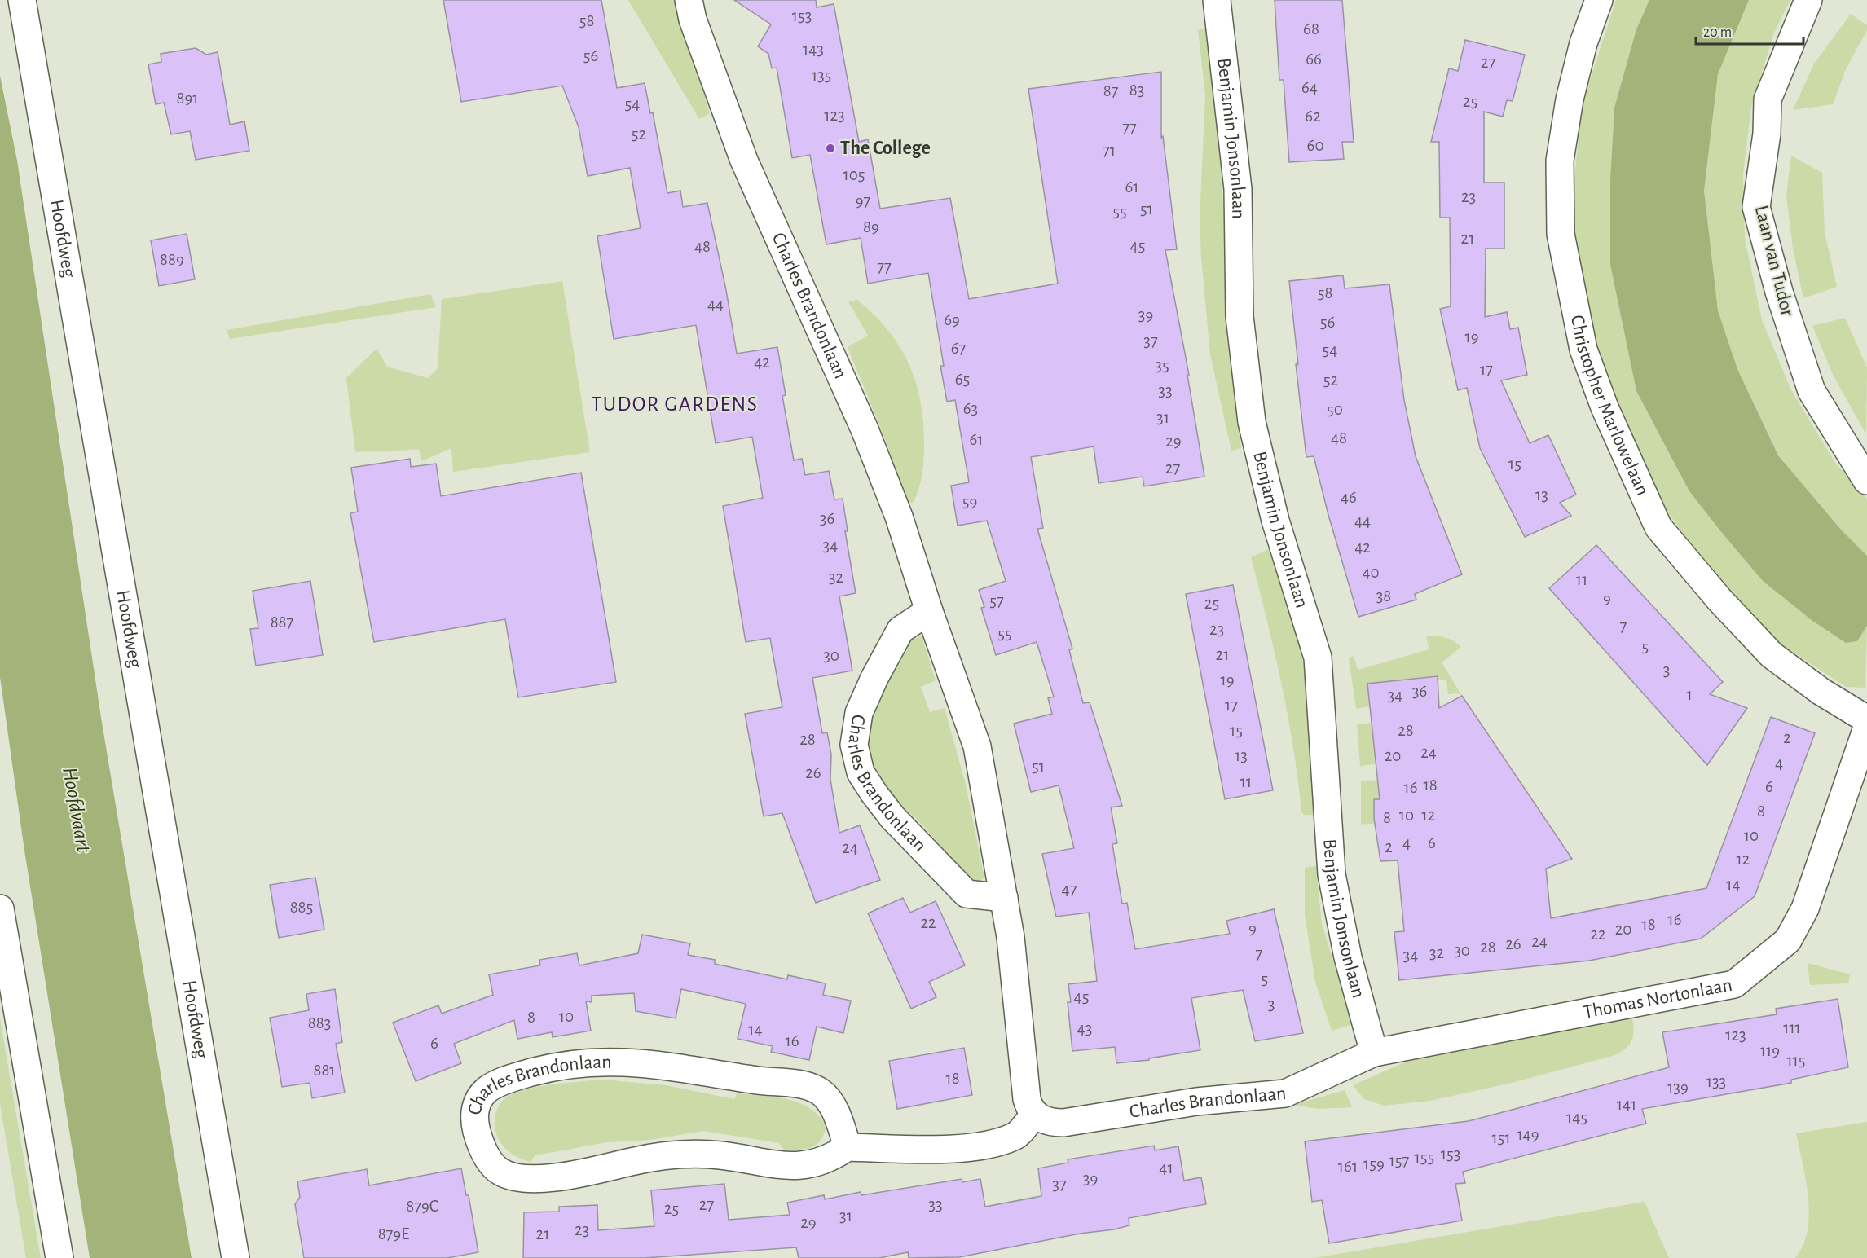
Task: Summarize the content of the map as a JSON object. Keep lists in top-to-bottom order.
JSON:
{
  "streets": {
    "street": [
      "Benjamin Jonsonlaan",
      "Hoofdweg",
      "Laan van Tudor",
      "Charles Brandonlaan",
      "Christopher Marlowelaan",
      "Thomas Nortonlaan"
    ]
  },
  "crossings": [
    ["Benjamin Jonsonlaan", "Charles Brandonlaan"],
    ["Benjamin Jonsonlaan", "Thomas Nortonlaan"],
    ["Charles Brandonlaan", "Thomas Nortonlaan"]
  ],
  "districts": ["TUDOR GARDENS"],
  "water": ["Hoofdvaart"],
  "places": ["The College"],
  "house_numbers": [
    "153",
    "58",
    "68",
    "143",
    "56",
    "66",
    "27",
    "135",
    "64",
    "83",
    "87",
    "891",
    "25",
    "54",
    "123",
    "62",
    "77",
    "52",
    "60",
    "71",
    "105",
    "61",
    "23",
    "97",
    "51",
    "55",
    "89",
    "21",
    "45",
    "48",
    "889",
    "77",
    "58",
    "44",
    "39",
    "69",
    "56",
    "19",
    "37",
    "67",
    "54",
    "42",
    "35",
    "17",
    "65",
    "52",
    "33",
    "63",
    "50",
    "31",
    "48",
    "61",
    "29",
    "15",
    "27",
    "13",
    "46",
    "59",
    "36",
    "44",
    "34",
    "42",
    "40",
    "32",
    "11",
    "38",
    "9",
    "57",
    "25",
    "887",
    "7",
    "23",
    "55",
    "5",
    "21",
    "30",
    "3",
    "19",
    "36",
    "1",
    "34",
    "17",
    "15",
    "28",
    "2",
    "28",
    "24",
    "13",
    "20",
    "4",
    "51",
    "26",
    "11",
    "18",
    "6",
    "16",
    "8",
    "10",
    "12",
    "8",
    "10",
    "4",
    "6",
    "2",
    "24",
    "12",
    "14",
    "47",
    "885",
    "16",
    "22",
    "18",
    "9",
    "20",
    "22",
    "24",
    "26",
    "28",
    "30",
    "32",
    "7",
    "34",
    "5",
    "45",
    "3",
    "10",
    "8",
    "883",
    "111",
    "43",
    "14",
    "123",
    "16",
    "6",
    "119",
    "115",
    "881",
    "18",
    "133",
    "139",
    "141",
    "145",
    "149",
    "151",
    "153",
    "155",
    "157",
    "159",
    "161",
    "41",
    "39",
    "37",
    "27",
    "33",
    "879C",
    "25",
    "31",
    "29",
    "23",
    "879E",
    "21"
  ],
  "scale_bar": "20 m"
}
